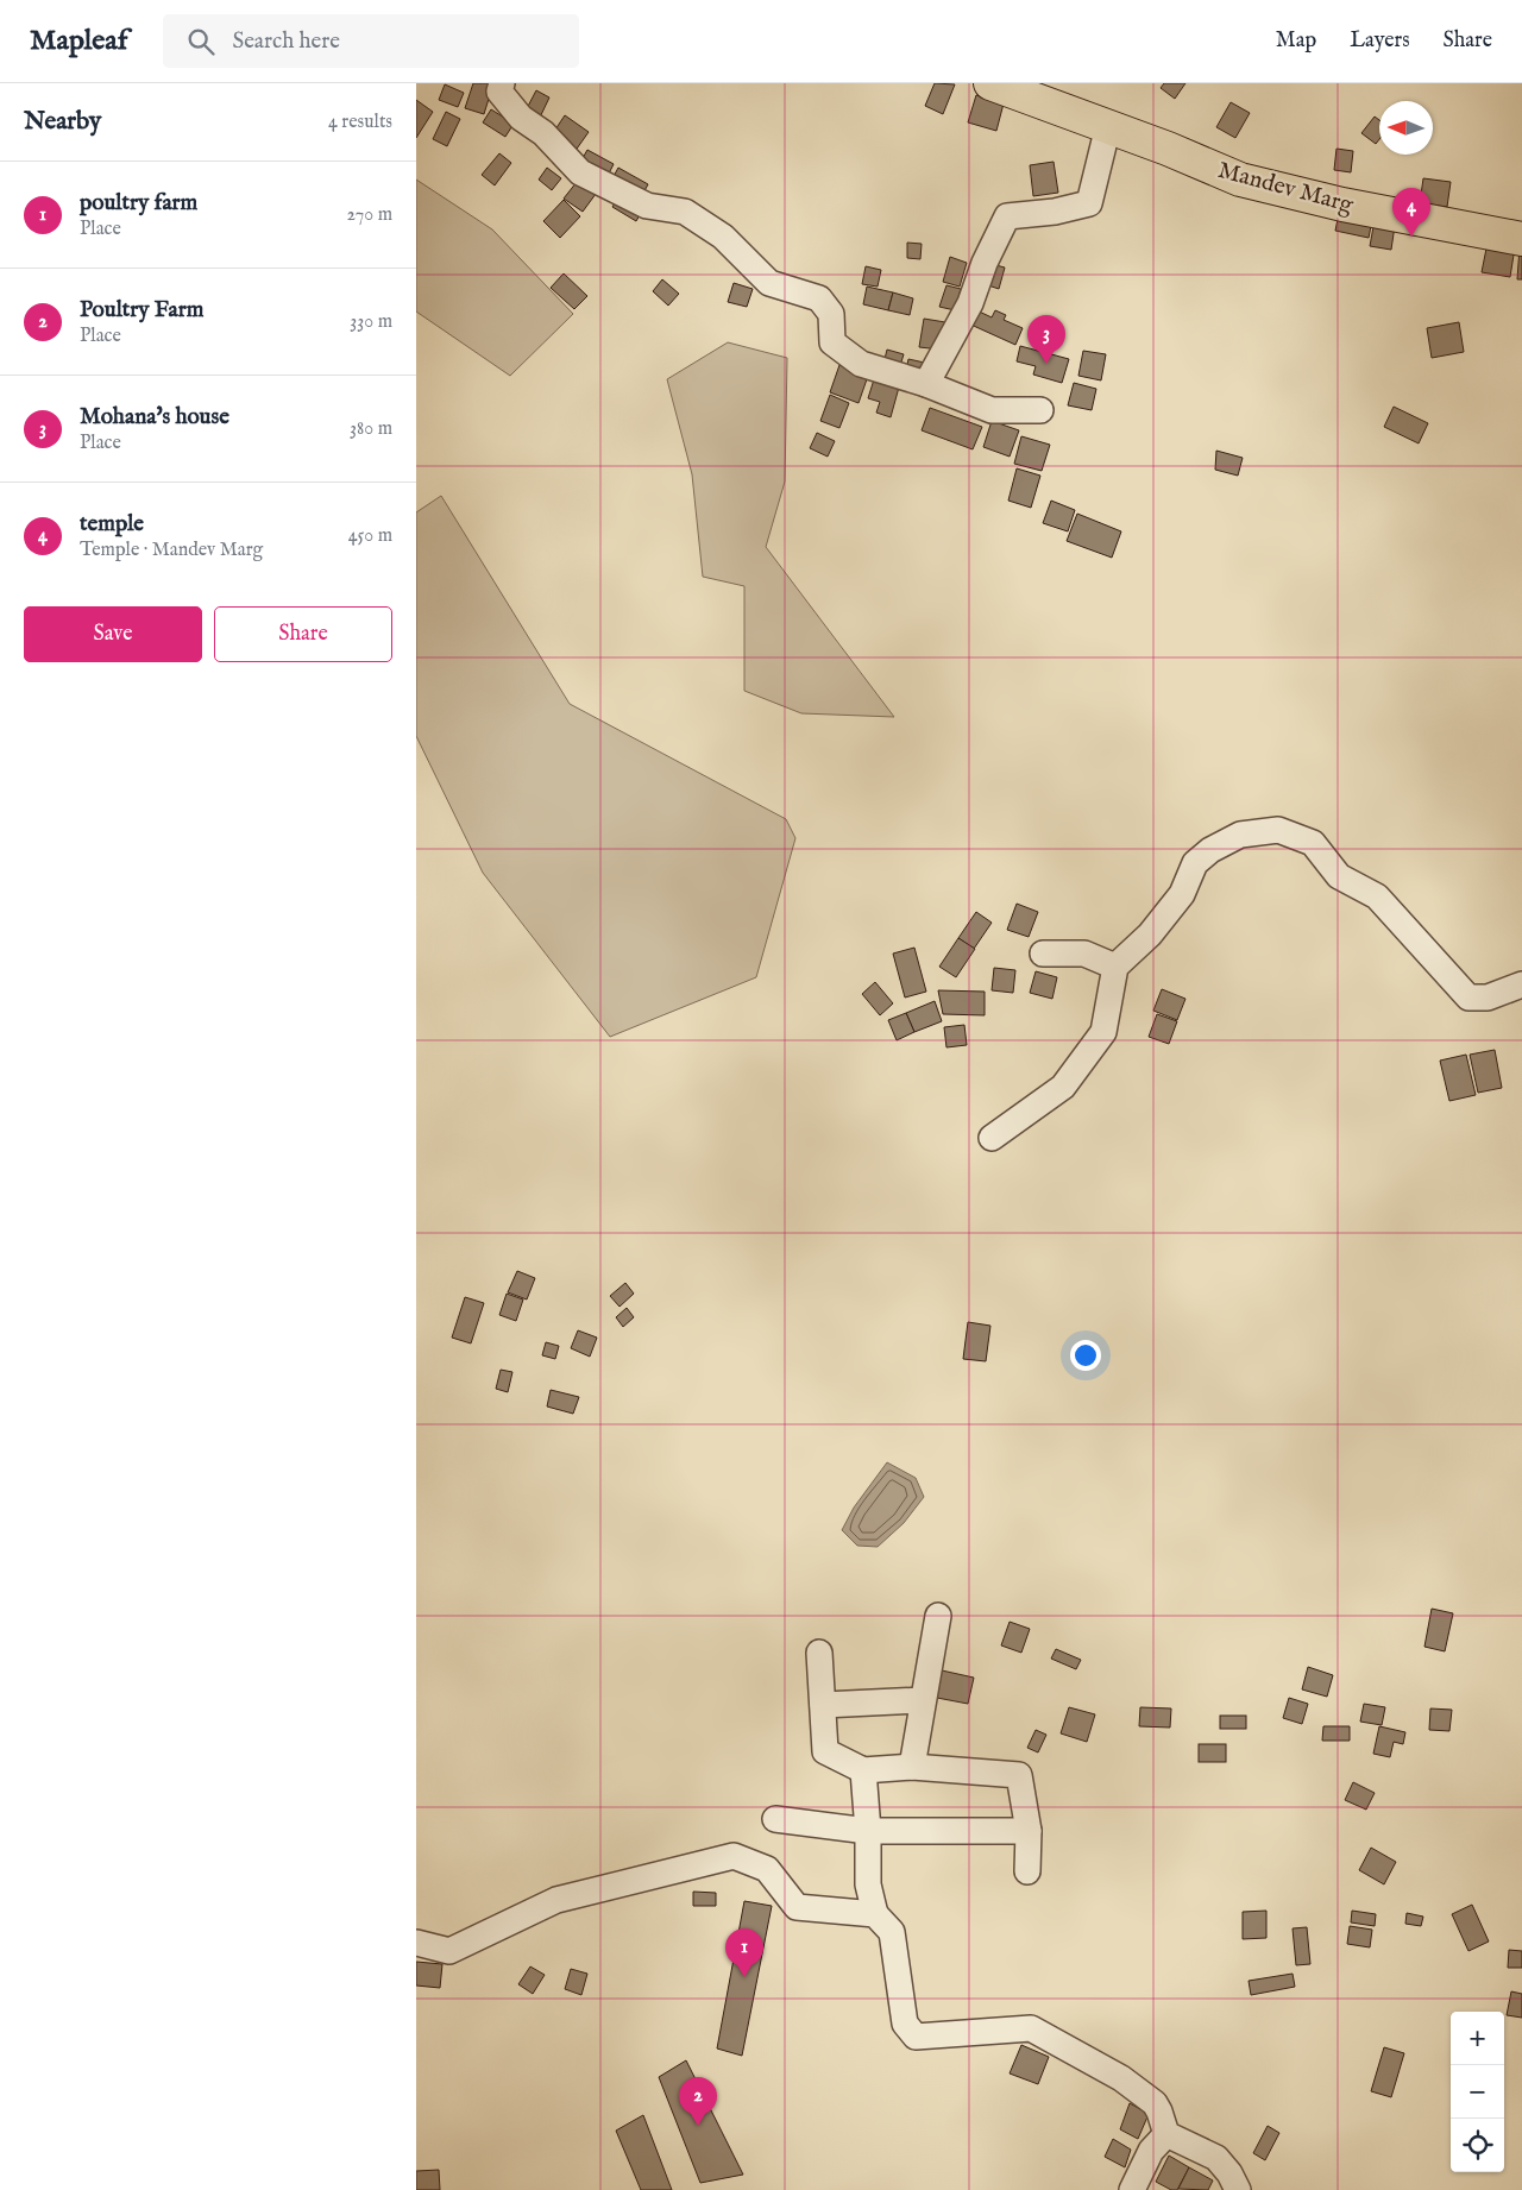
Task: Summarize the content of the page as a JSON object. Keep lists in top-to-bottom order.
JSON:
{
  "streets": {
    "main road": ["Mandev Marg"]
  },
  "north": "left",
  "page": {
    "header": "Mapleaf",
    "search": "Search here",
    "nav": ["Map", "Layers", "Share"],
    "heading": ["Nearby", "4 results"],
    "list": [
      {
        "mark": "1",
        "name": "poultry farm",
        "note": "Place",
        "value": "270 m"
      },
      {
        "mark": "2",
        "name": "Poultry Farm",
        "note": "Place",
        "value": "330 m"
      },
      {
        "mark": "3",
        "name": "Mohana's house",
        "note": "Place",
        "value": "380 m"
      },
      {
        "mark": "4",
        "name": "temple",
        "note": "Temple · Mandev Marg",
        "value": "450 m"
      }
    ],
    "pins": [
      "4",
      "3",
      "1",
      "2"
    ],
    "buttons": ["Save", "Share"],
    "map_buttons": ["+", "−"]
  }
}
